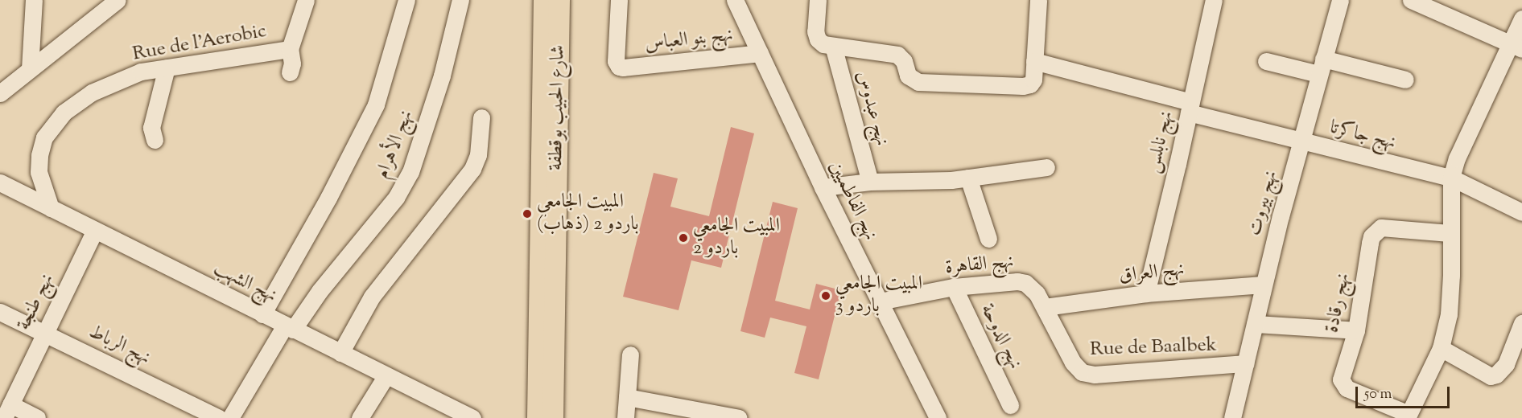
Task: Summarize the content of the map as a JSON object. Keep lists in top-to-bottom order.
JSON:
{
  "streets": {
    "main road": ["شارع الحبيب بوقطفة"],
    "street": [
      "نهج بنو العباس",
      "Rue de l'Aerobic",
      "نهج عبدوس",
      "نهج جاكرتا",
      "نهج نابلس",
      "نهج الأهرام",
      "نهج الفاطميين",
      "نهج بيروت",
      "نهج القاهرة",
      "نهج العراق",
      "نهج الشهب",
      "نهج طنجة",
      "نهج رقادة",
      "نهج الدوحة",
      "نهج الرباط",
      "Rue de Baalbek"
    ]
  },
  "crossings": [
    ["نهج بنو العباس", "نهج الفاطميين"],
    ["Rue de l'Aerobic", "نهج الشهب"],
    ["نهج جاكرتا", "نهج نابلس"],
    ["نهج جاكرتا", "نهج بيروت"],
    ["نهج جاكرتا", "نهج رقادة"],
    ["نهج نابلس", "نهج العراق"],
    ["نهج الأهرام", "نهج الشهب"],
    ["نهج الفاطميين", "نهج القاهرة"],
    ["نهج بيروت", "نهج العراق"],
    ["نهج بيروت", "Rue de Baalbek"],
    ["نهج القاهرة", "نهج الدوحة"],
    ["نهج القاهرة", "Rue de Baalbek"],
    ["نهج العراق", "Rue de Baalbek"],
    ["نهج الشهب", "نهج طنجة"],
    ["نهج طنجة", "نهج الرباط"]
  ],
  "places": ["المبيت الجامعي باردو 2 (ذهاب)", "المبيت الجامعي باردو 2", "المبيت الجامعي باردو 3"],
  "scale_bar": "50 m"
}
